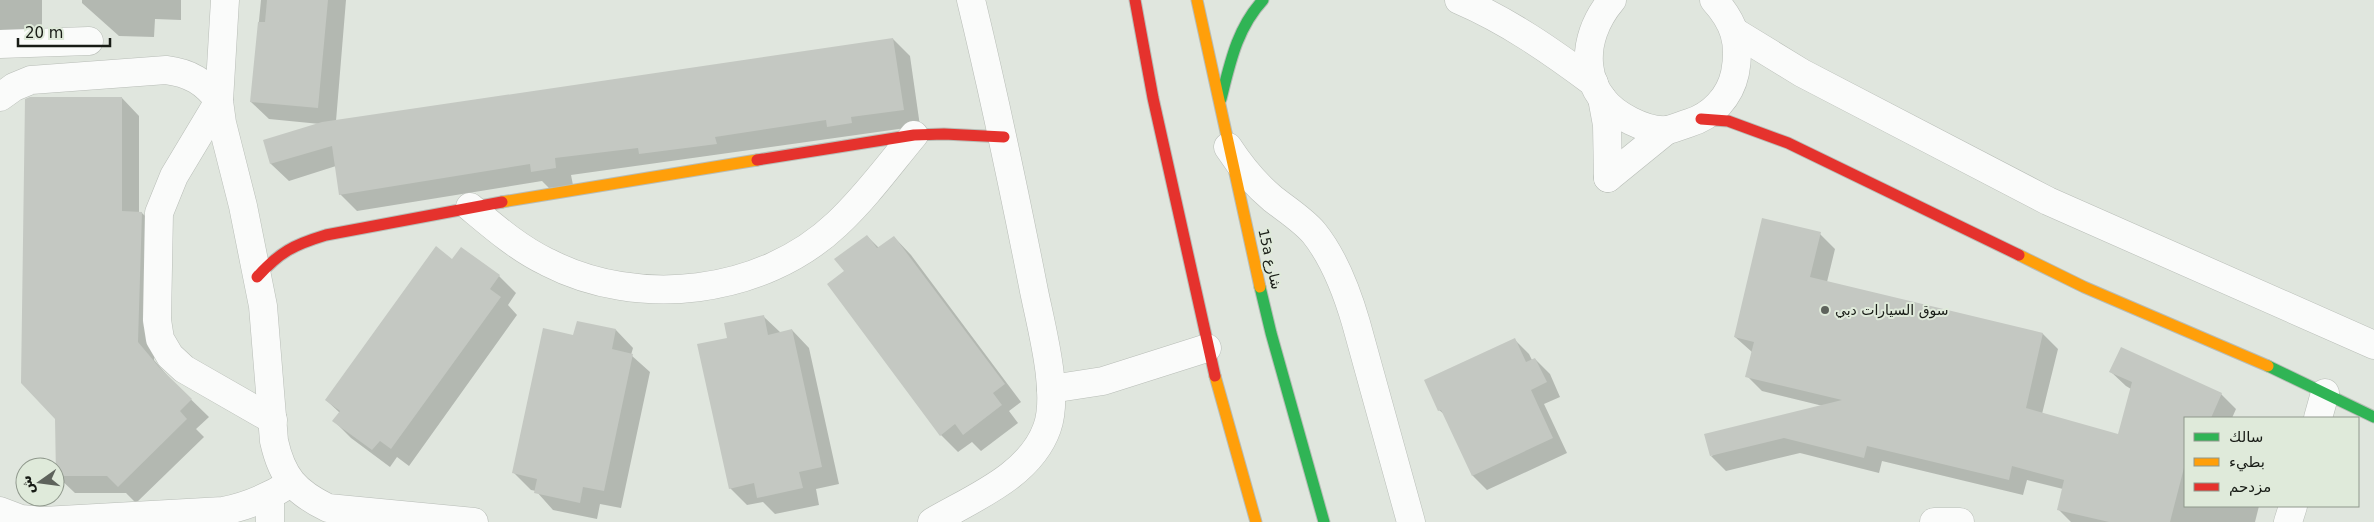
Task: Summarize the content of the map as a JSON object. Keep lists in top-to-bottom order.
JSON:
{
  "streets": {
    "street": ["15a شارع"]
  },
  "places": ["سوق السيارات دبي"],
  "legend": ["سالك", "بطيء", "مزدحم"],
  "scale_bar": "20 m",
  "north": "left"
}
